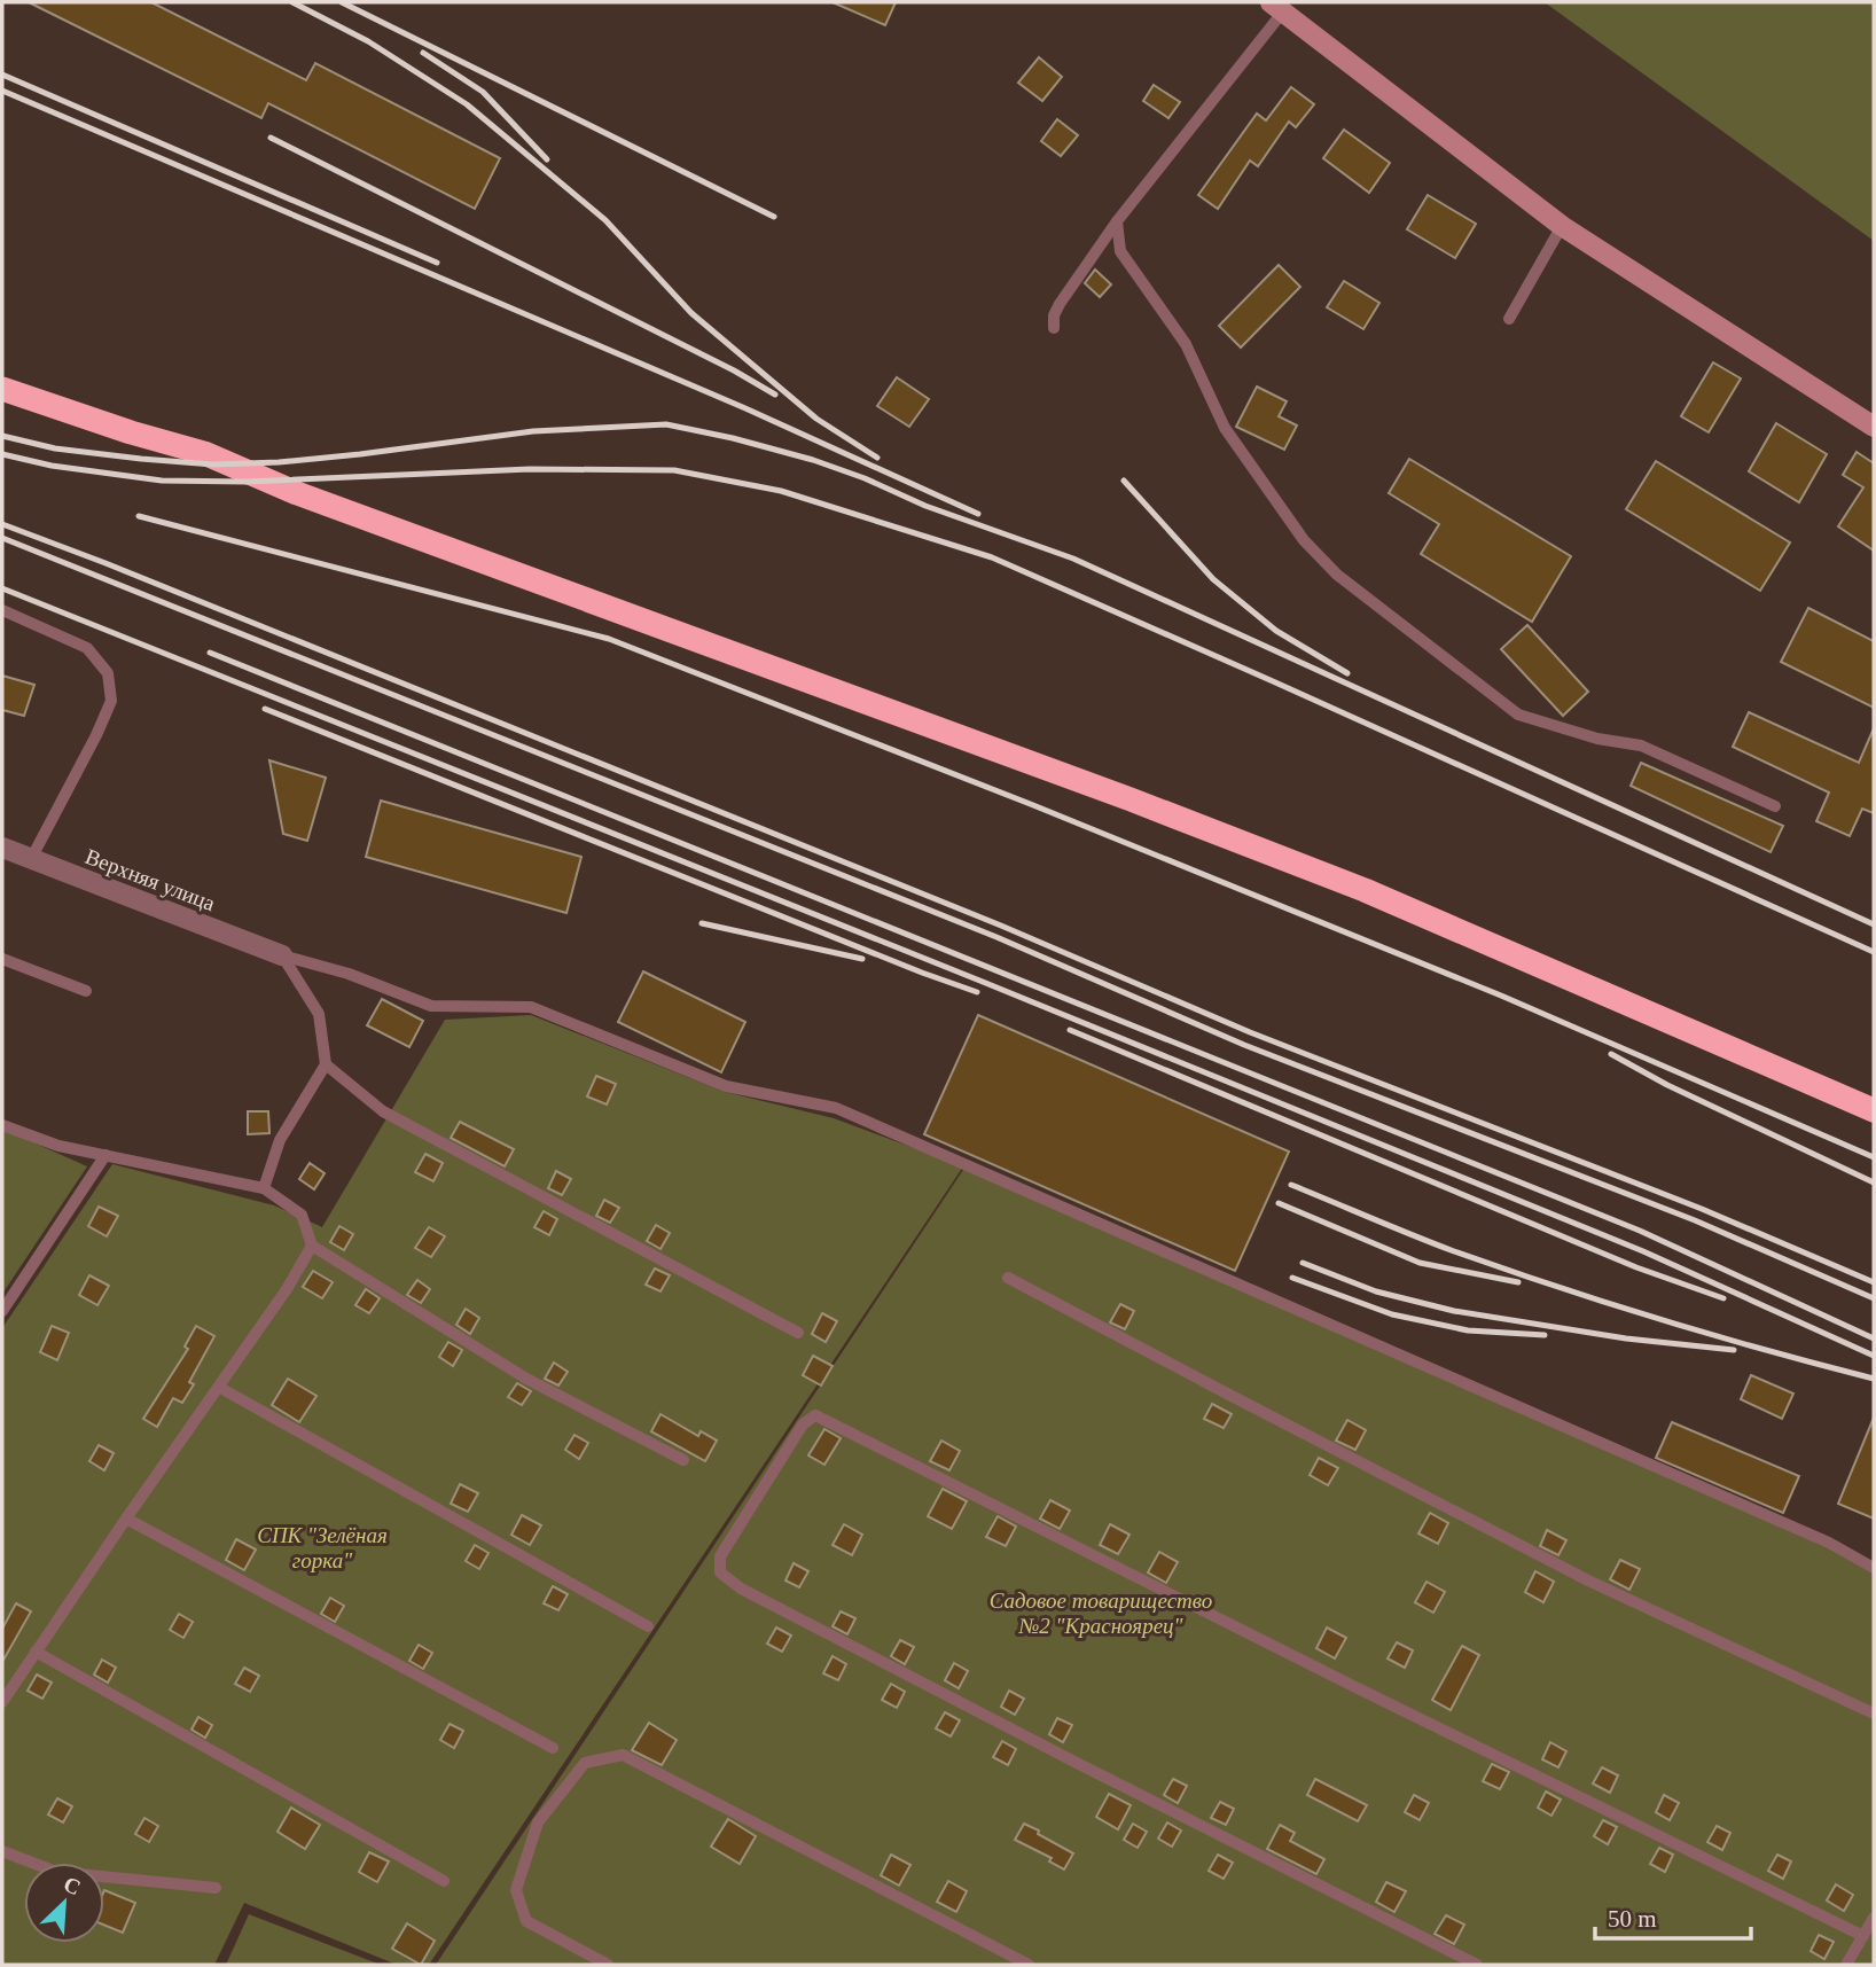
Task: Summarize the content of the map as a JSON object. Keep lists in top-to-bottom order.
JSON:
{
  "streets": {
    "street": ["Верхняя улица"]
  },
  "parks": ["СПК \"Зелёная горка\"", "Садовое товарищество №2 \"Красноярец\""],
  "scale_bar": "50 m",
  "north": "top right"
}
